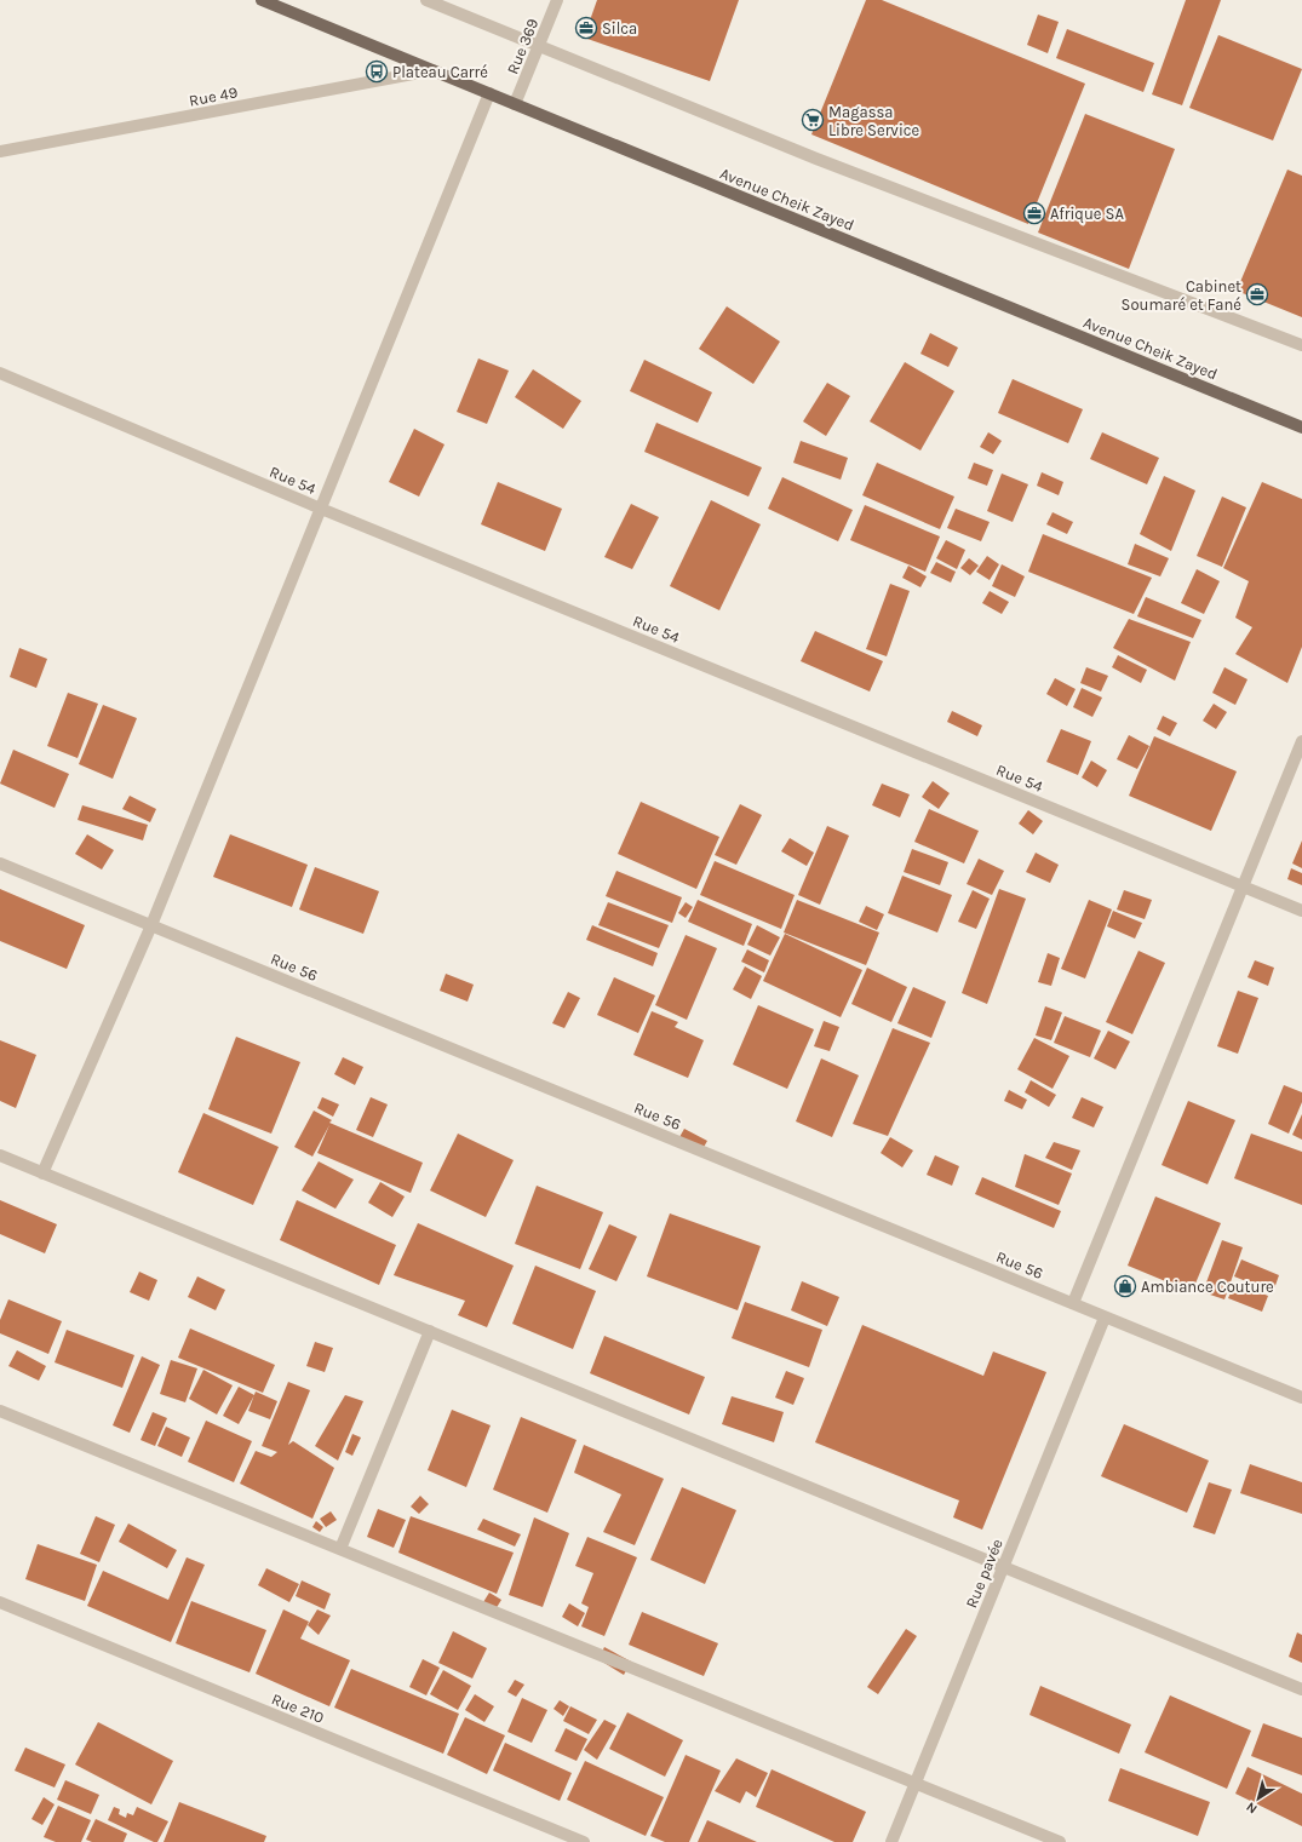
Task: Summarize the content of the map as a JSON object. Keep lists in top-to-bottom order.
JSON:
{
  "streets": {
    "main road": ["Avenue Cheik Zayed"],
    "street": [
      "Rue 369",
      "Rue 49",
      "Rue 54",
      "Rue 56",
      "Rue pavée",
      "Rue 210"
    ]
  },
  "crossings": [
    ["Rue 369", "Avenue Cheik Zayed"],
    ["Rue 49", "Avenue Cheik Zayed"],
    ["Rue 56", "Rue pavée"]
  ],
  "places": {
    "office": ["Silca", "Afrique SA", "Cabinet Soumaré et Fané"],
    "bus stop": ["Plateau Carré"],
    "supermarket": ["Magassa Libre Service"],
    "shop": ["Ambiance Couture"]
  },
  "north": "bottom left"
}
